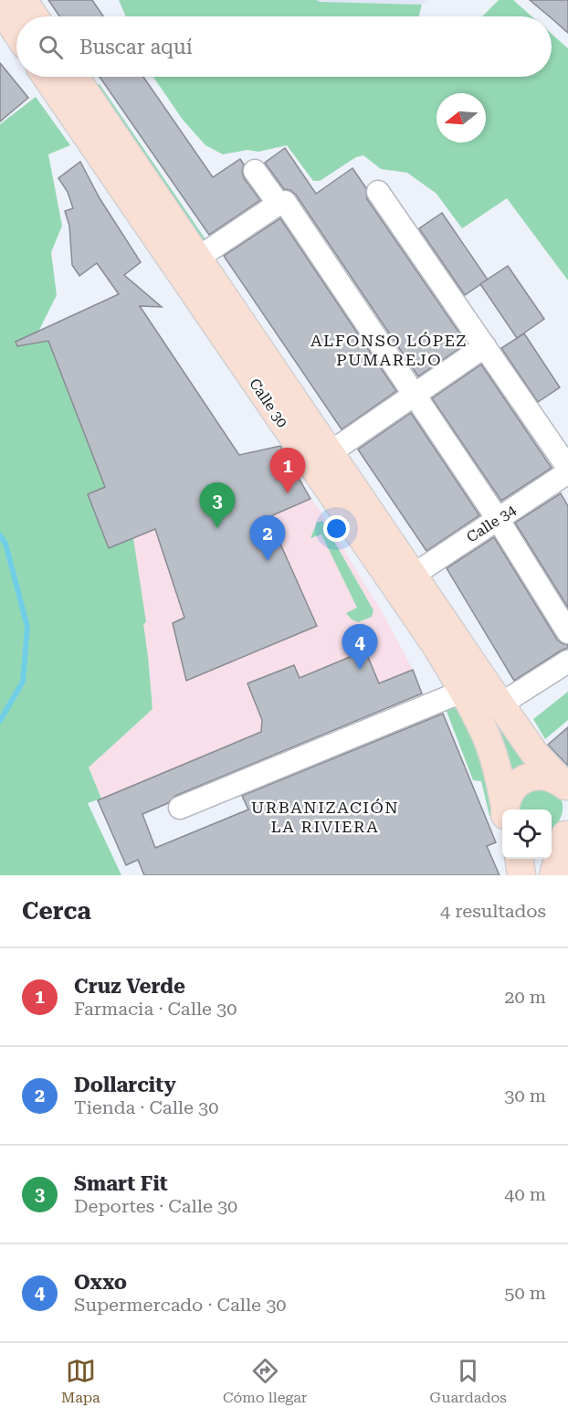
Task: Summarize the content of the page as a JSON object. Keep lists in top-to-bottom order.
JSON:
{
  "streets": {
    "main road": ["Calle 30"],
    "street": ["Calle 34"]
  },
  "crossings": [
    ["Calle 30", "Calle 34"]
  ],
  "districts": ["ALFONSO LÓPEZ PUMAREJO", "URBANIZACIÓN LA RIVIERA"],
  "north": "left",
  "page": {
    "search": "Buscar aquí",
    "pins": [
      "1",
      "3",
      "2",
      "4"
    ],
    "heading": ["Cerca", "4 resultados"],
    "list": [
      {
        "mark": "1",
        "name": "Cruz Verde",
        "note": "Farmacia · Calle 30",
        "value": "20 m"
      },
      {
        "mark": "2",
        "name": "Dollarcity",
        "note": "Tienda · Calle 30",
        "value": "30 m"
      },
      {
        "mark": "3",
        "name": "Smart Fit",
        "note": "Deportes · Calle 30",
        "value": "40 m"
      },
      {
        "mark": "4",
        "name": "Oxxo",
        "note": "Supermercado · Calle 30",
        "value": "50 m"
      }
    ],
    "nav": ["Mapa", "Cómo llegar", "Guardados"]
  }
}
